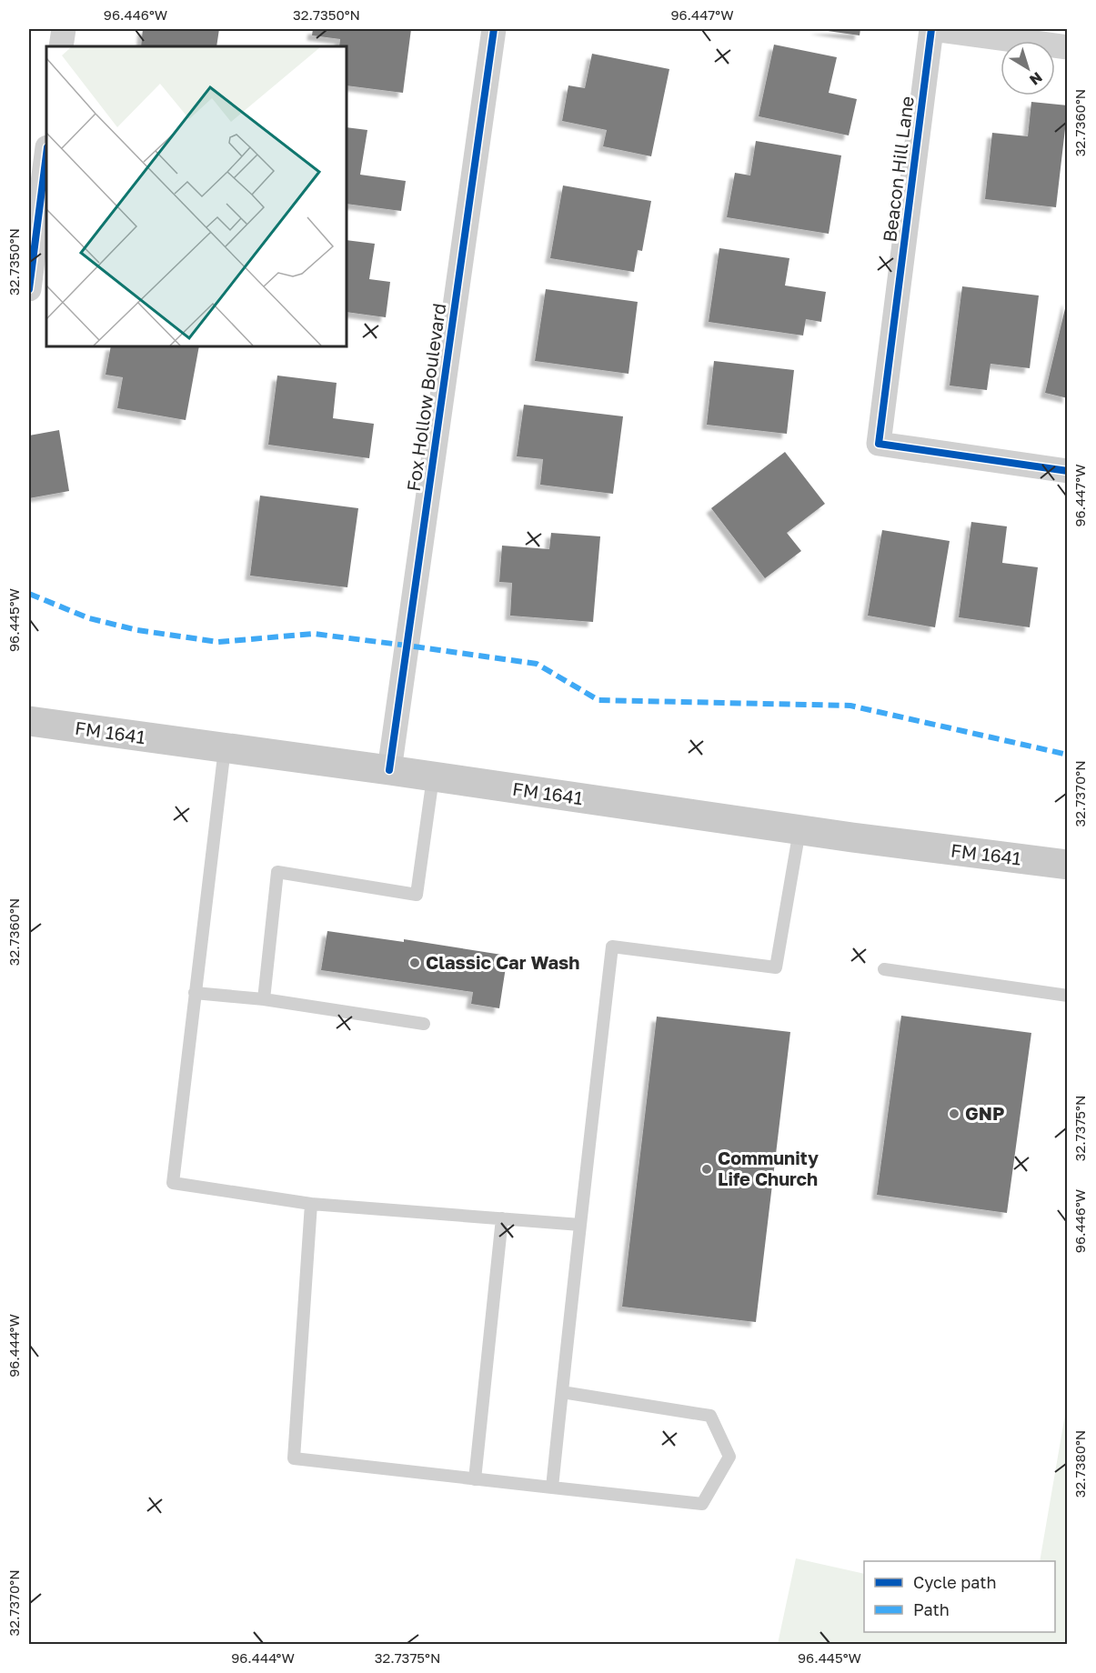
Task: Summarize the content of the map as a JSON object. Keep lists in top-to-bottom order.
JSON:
{
  "streets": {
    "main road": ["FM 1641"],
    "street": ["Beacon Hill Lane", "Fox Hollow Boulevard"]
  },
  "crossings": [
    ["Fox Hollow Boulevard", "FM 1641"]
  ],
  "places": ["Classic Car Wash", "GNP", "Community Life Church"],
  "legend": ["Cycle path", "Path"],
  "north": "bottom right",
  "coordinates": [
    "96.446°W",
    "32.7350°N",
    "96.447°W",
    "32.7360°N",
    "96.445°W",
    "32.7370°N",
    "32.7375°N",
    "96.444°W",
    "32.7380°N"
  ]
}
